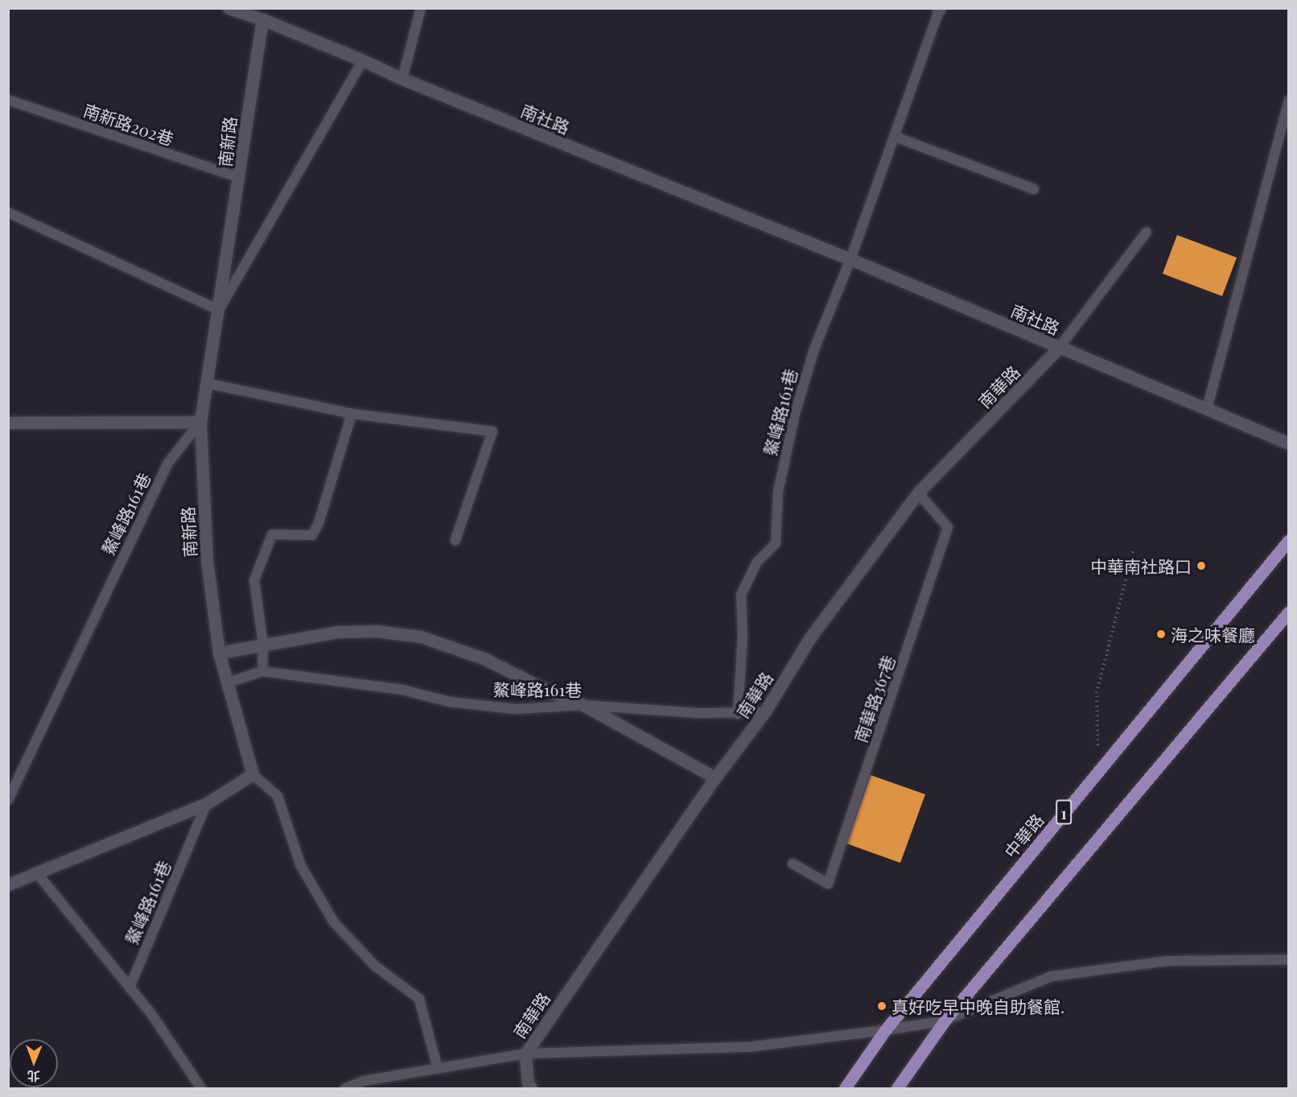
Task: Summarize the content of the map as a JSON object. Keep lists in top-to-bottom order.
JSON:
{
  "streets": {
    "main road": ["1", "中華路"],
    "street": ["南社路", "南新路", "南華路"],
    "lane": ["南新路202巷", "鰲峰路161巷", "南華路367巷"]
  },
  "crossings": [
    ["南社路", "南新路"],
    ["南社路", "南華路"],
    ["南社路", "鰲峰路161巷"],
    ["南新路202巷", "南新路"],
    ["南新路", "鰲峰路161巷"],
    ["南華路", "鰲峰路161巷"],
    ["南華路", "南華路367巷"]
  ],
  "places": ["中華南社路口", "海之味餐廳", "真好吃早中晚自助餐館."],
  "north": "bottom"
}
